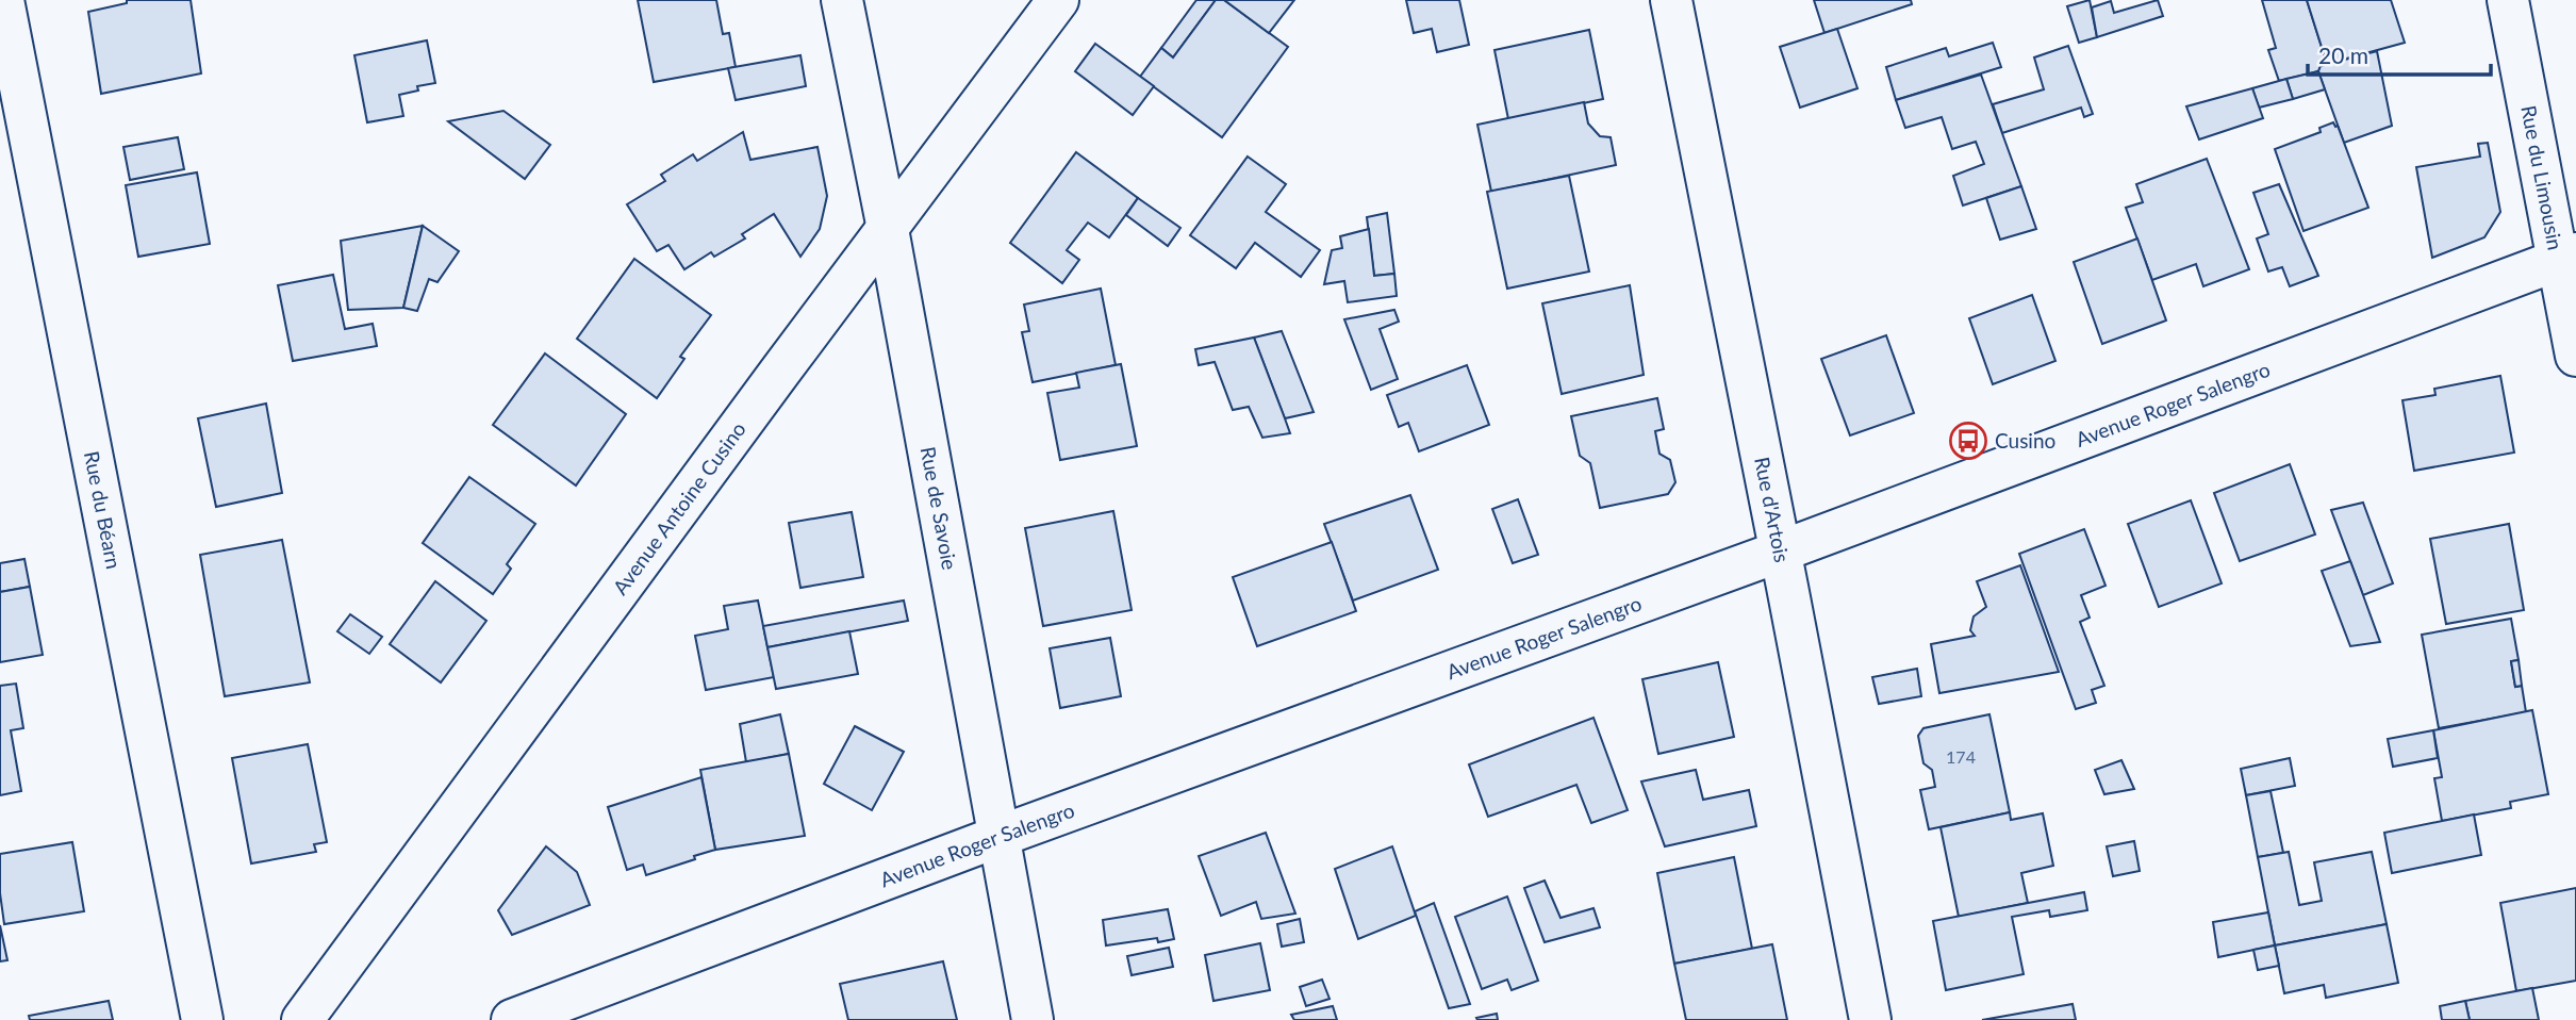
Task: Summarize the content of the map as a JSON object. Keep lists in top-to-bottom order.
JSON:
{
  "streets": {
    "street": [
      "Rue du Limousin",
      "Avenue Roger Salengro",
      "Avenue Antoine Cusino",
      "Rue du Béarn",
      "Rue de Savoie",
      "Rue d'Artois"
    ]
  },
  "crossings": [
    ["Rue du Limousin", "Avenue Roger Salengro"],
    ["Avenue Roger Salengro", "Rue de Savoie"],
    ["Avenue Roger Salengro", "Rue d'Artois"],
    ["Avenue Antoine Cusino", "Rue de Savoie"]
  ],
  "places": {
    "bus stop": ["Cusino"]
  },
  "house_numbers": ["174"],
  "scale_bar": "20 m"
}
